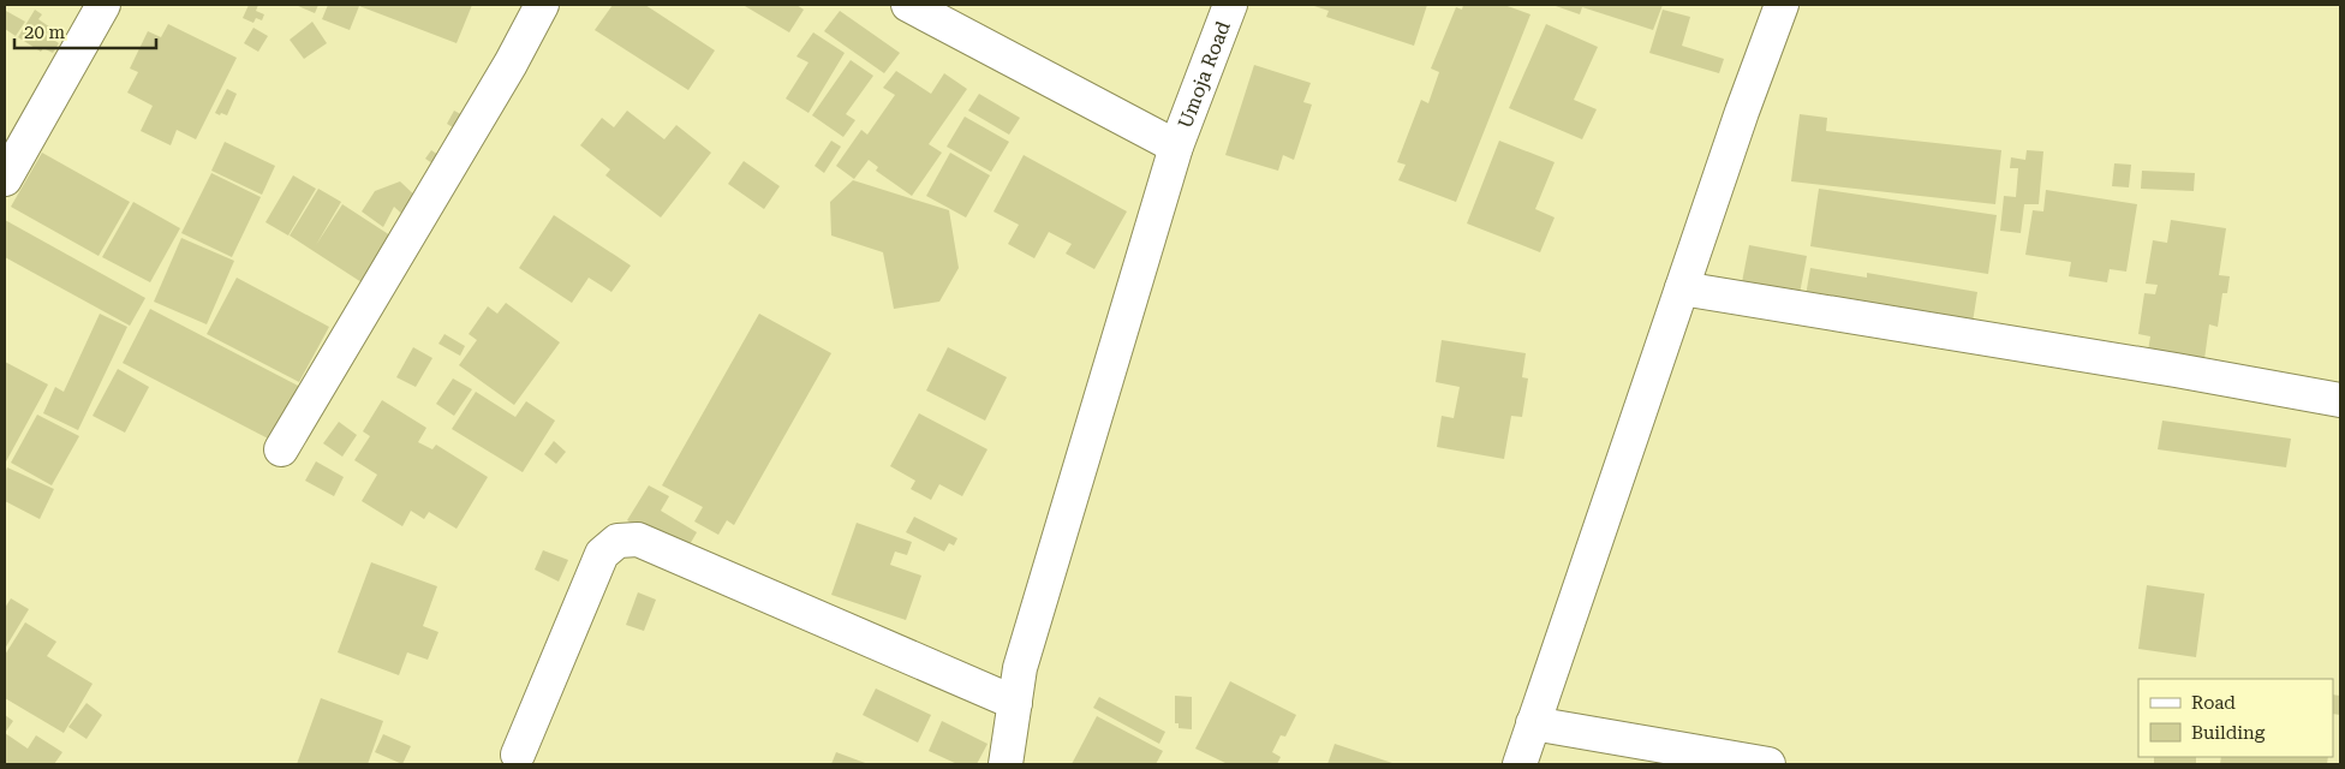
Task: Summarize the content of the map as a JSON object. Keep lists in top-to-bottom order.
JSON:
{
  "streets": {
    "street": ["Umoja Road"]
  },
  "legend": ["Road", "Building"],
  "scale_bar": "20 m"
}
